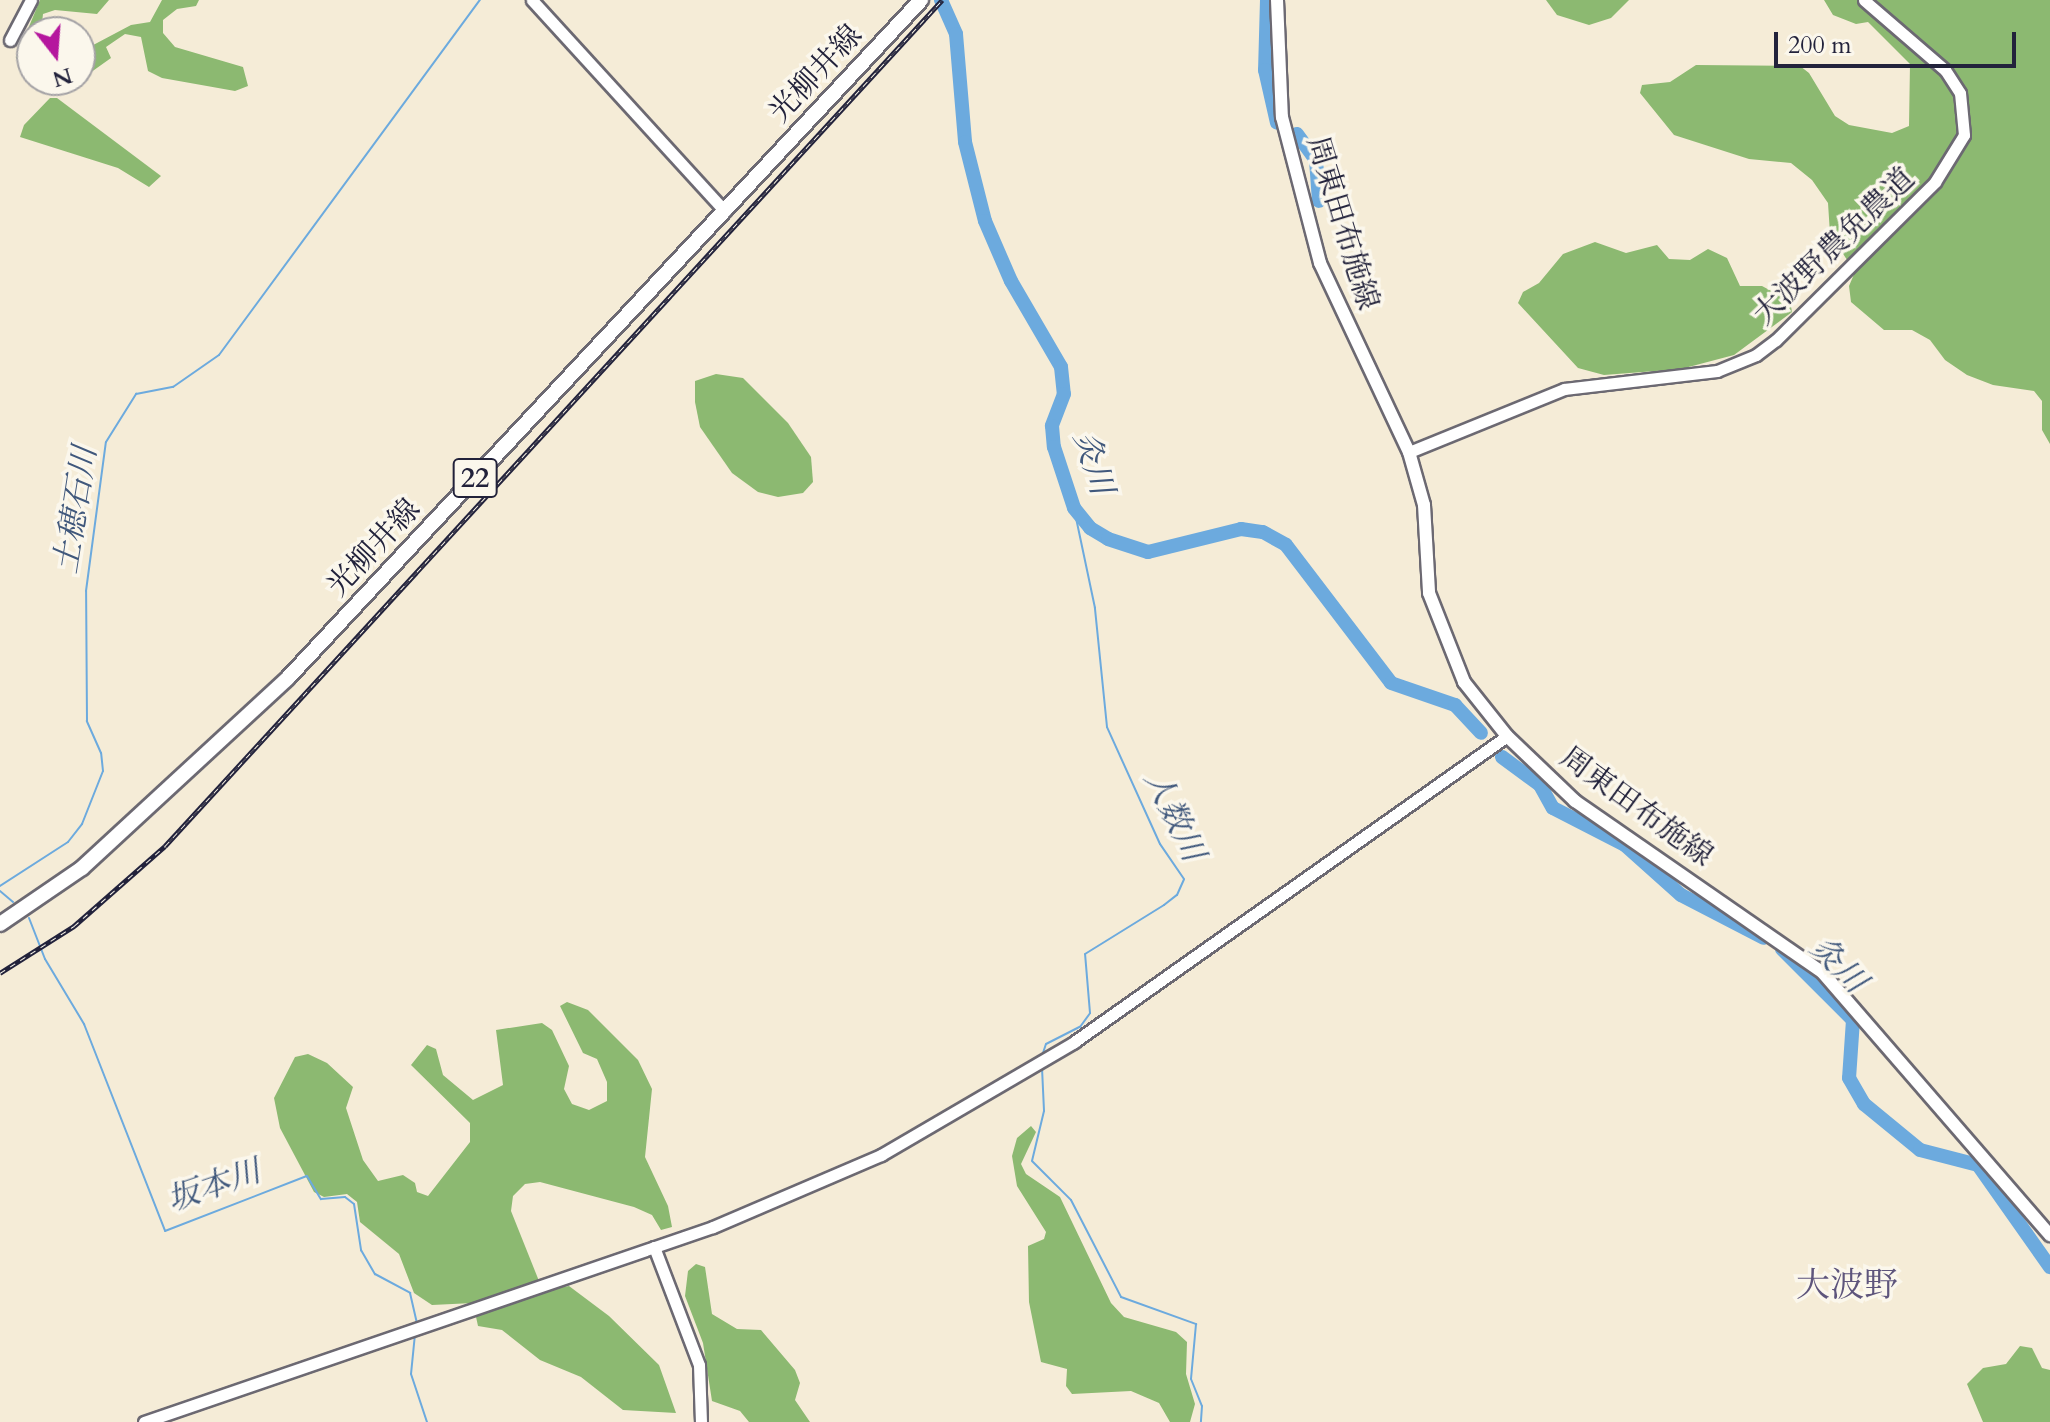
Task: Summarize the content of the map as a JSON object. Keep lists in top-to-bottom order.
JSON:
{
  "streets": {
    "main road": ["光柳井線", "周東田布施線", "22"],
    "street": ["大波野農免農道"]
  },
  "crossings": [
    ["周東田布施線", "大波野農免農道"]
  ],
  "districts": ["大波野"],
  "water": [
    "灸川",
    "土穂石川",
    "人数川",
    "坂本川"
  ],
  "scale_bar": "200 m",
  "north": "bottom"
}
